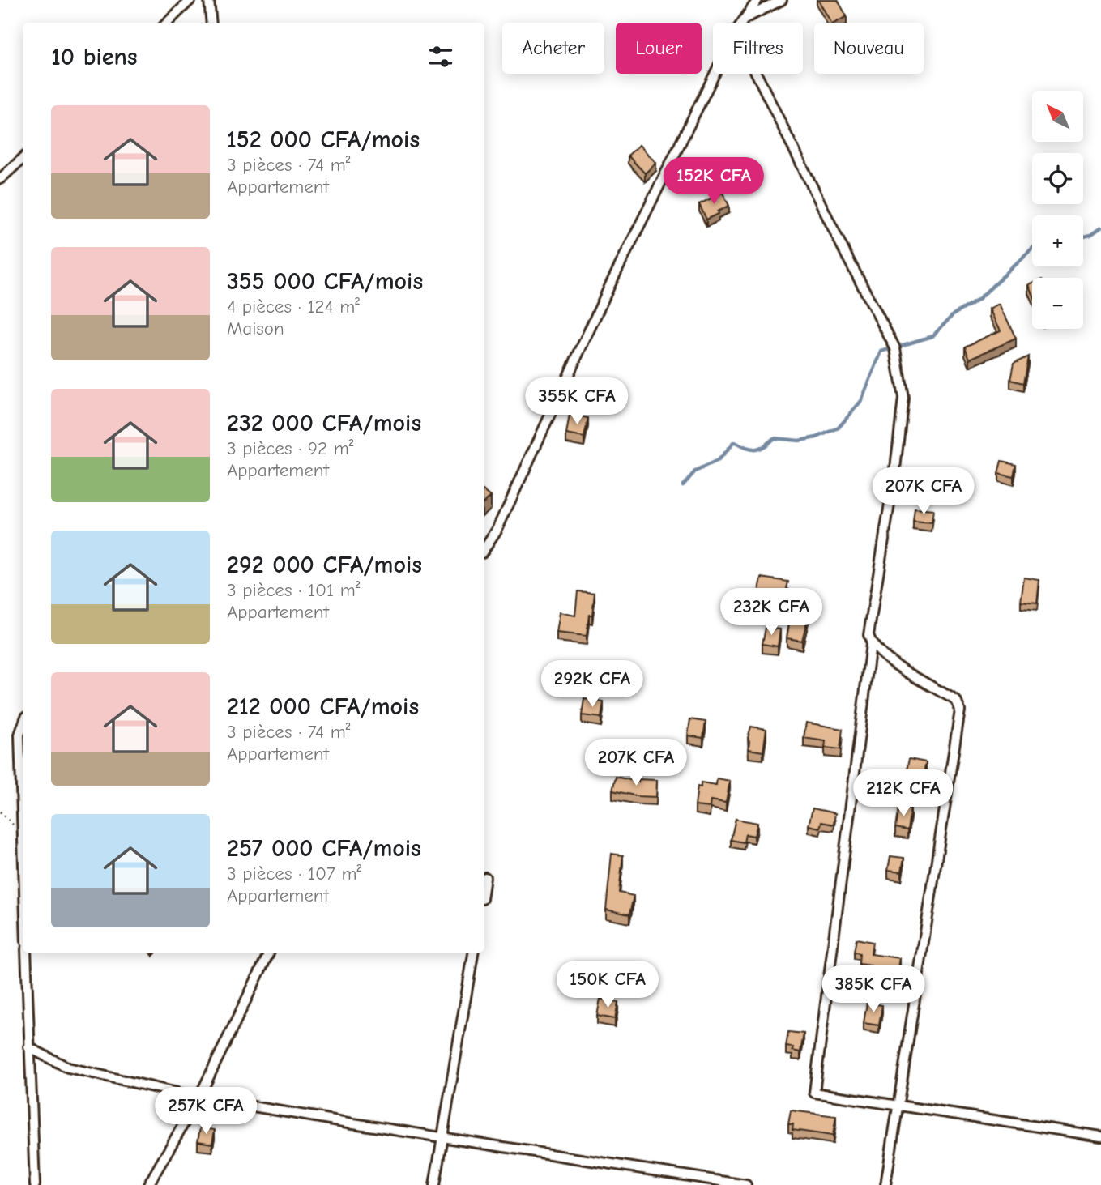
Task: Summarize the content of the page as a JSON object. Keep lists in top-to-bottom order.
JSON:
{
  "north": "top left",
  "page": {
    "chip": [
      "Acheter",
      "Louer",
      "Filtres",
      "Nouveau"
    ],
    "heading": "10 biens",
    "map_buttons": ["+", "−"],
    "list": [
      {
        "name": "152 000 CFA/mois",
        "note": "3 pièces · 74 m² · Appartement"
      },
      {
        "name": "355 000 CFA/mois",
        "note": "4 pièces · 124 m² · Maison"
      },
      {
        "name": "232 000 CFA/mois",
        "note": "3 pièces · 92 m² · Appartement"
      },
      {
        "name": "292 000 CFA/mois",
        "note": "3 pièces · 101 m² · Appartement"
      },
      {
        "name": "212 000 CFA/mois",
        "note": "3 pièces · 74 m² · Appartement"
      },
      {
        "name": "257 000 CFA/mois",
        "note": "3 pièces · 107 m² · Appartement"
      }
    ],
    "price": [
      "152K CFA",
      "355K CFA",
      "207K CFA",
      "232K CFA",
      "292K CFA",
      "207K CFA",
      "212K CFA",
      "150K CFA",
      "385K CFA",
      "257K CFA"
    ]
  }
}
